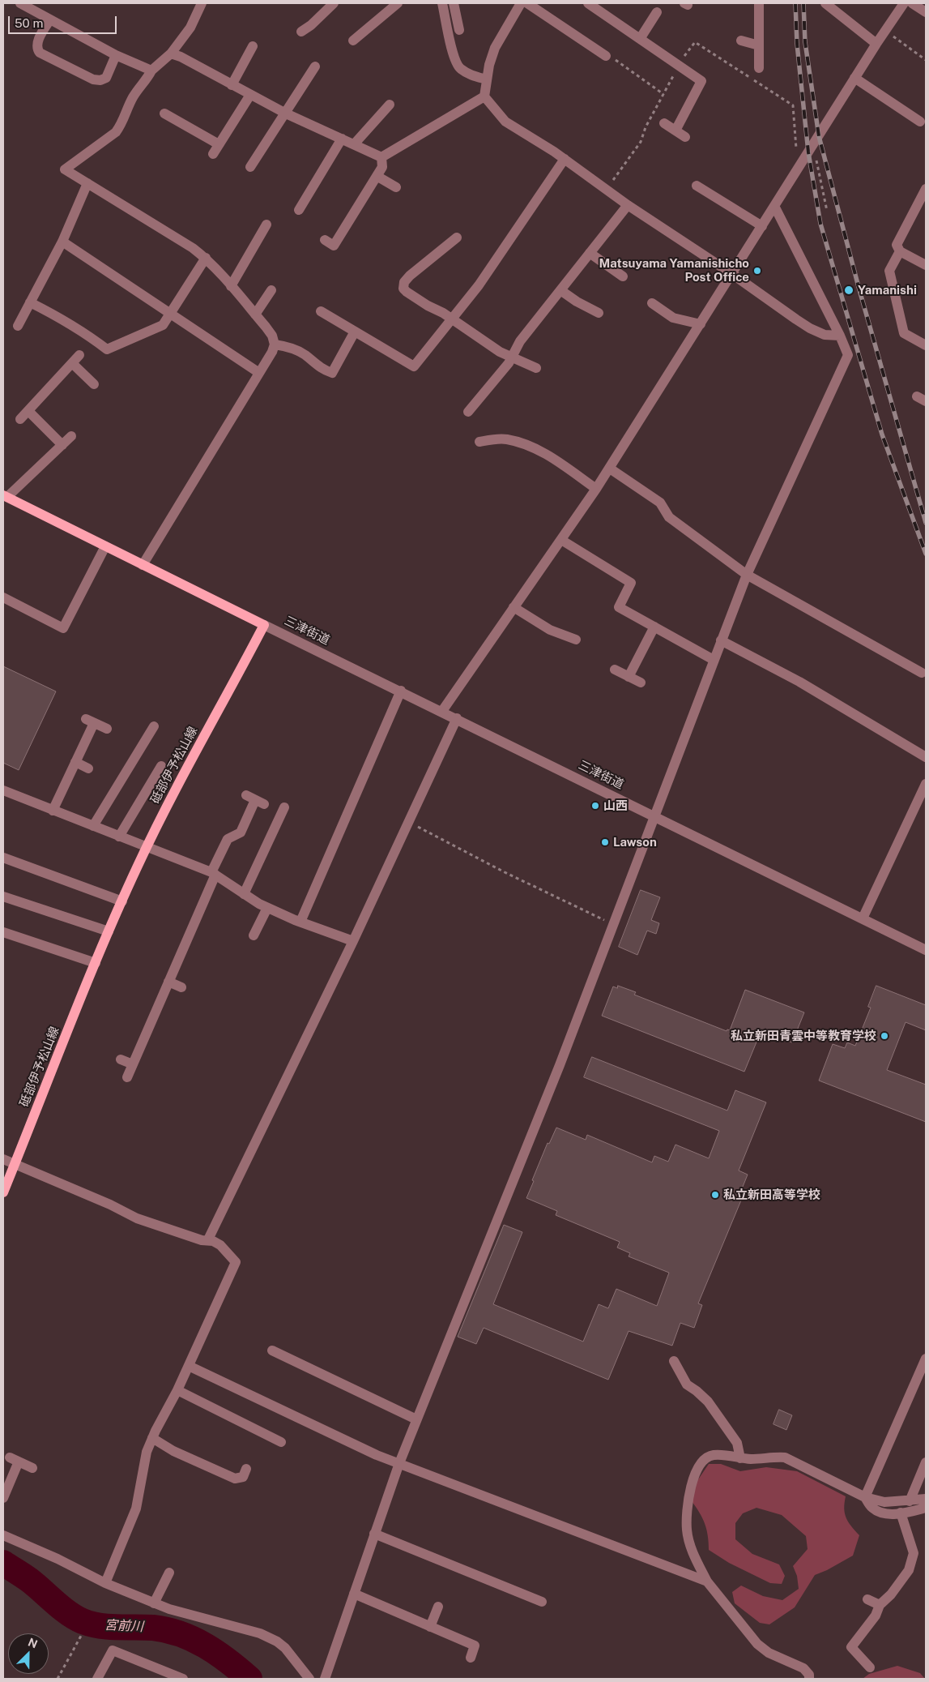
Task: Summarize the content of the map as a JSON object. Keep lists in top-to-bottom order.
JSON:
{
  "streets": {
    "main road": ["砥部伊予松山線"],
    "street": ["三津街道"]
  },
  "crossings": [
    ["三津街道", "砥部伊予松山線"]
  ],
  "water": ["宮前川"],
  "places": [
    "Matsuyama Yamanishicho Post Office",
    "Yamanishi",
    "山西",
    "Lawson",
    "私立新田青雲中等教育学校",
    "私立新田高等学校"
  ],
  "scale_bar": "50 m",
  "north": "top right"
}
